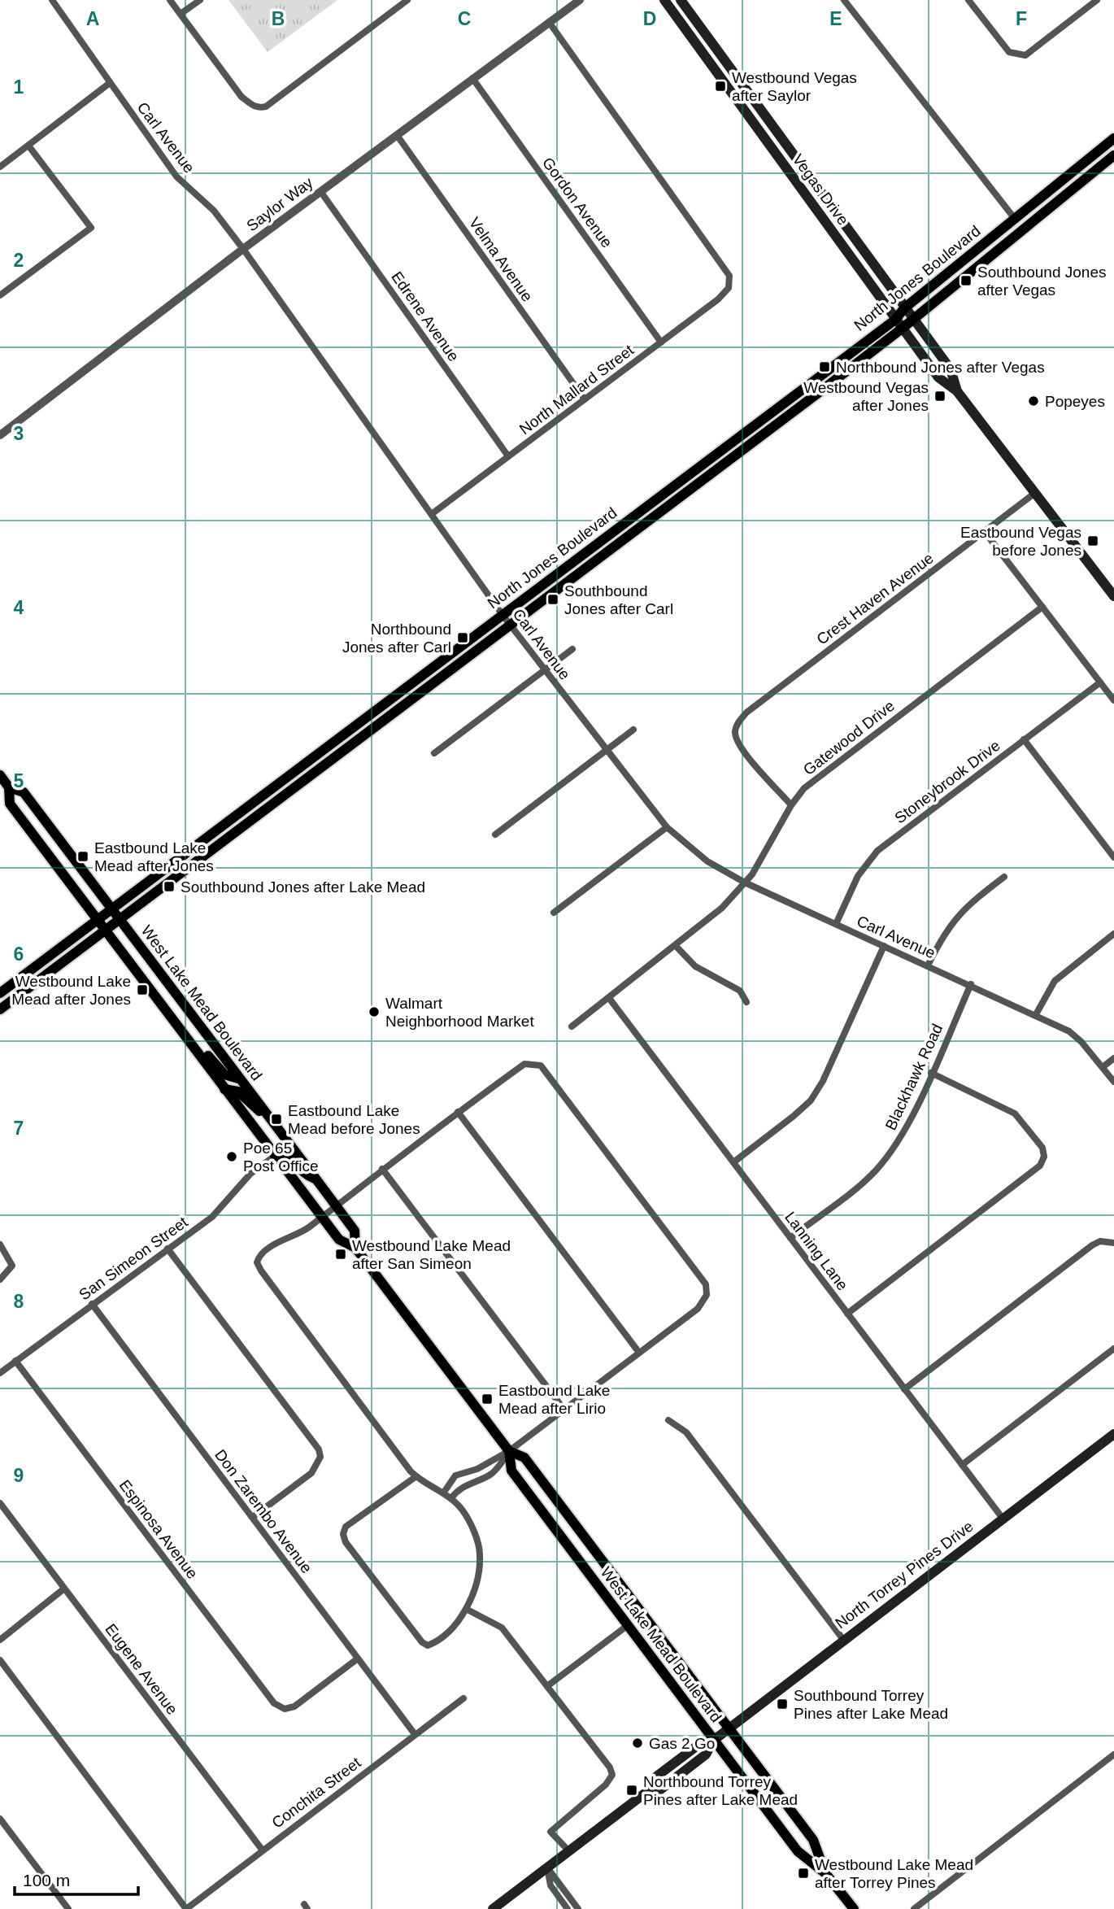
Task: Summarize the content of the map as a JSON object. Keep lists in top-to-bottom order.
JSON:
{
  "streets": {
    "main road": [
      "Vegas Drive",
      "North Jones Boulevard",
      "West Lake Mead Boulevard",
      "North Torrey Pines Drive"
    ],
    "street": [
      "Carl Avenue",
      "Gordon Avenue",
      "Saylor Way",
      "Velma Avenue",
      "Edrene Avenue",
      "North Mallard Street",
      "Crest Haven Avenue",
      "Gatewood Drive",
      "Stoneybrook Drive",
      "Blackhawk Road",
      "Lanning Lane",
      "San Simeon Street",
      "Don Zarembo Avenue",
      "Espinosa Avenue",
      "Eugene Avenue",
      "Conchita Street"
    ]
  },
  "crossings": [
    ["Carl Avenue", "Saylor Way"],
    ["Carl Avenue", "North Jones Boulevard"],
    ["Carl Avenue", "North Mallard Street"],
    ["Carl Avenue", "Gatewood Drive"],
    ["Carl Avenue", "Stoneybrook Drive"],
    ["Carl Avenue", "Blackhawk Road"],
    ["Vegas Drive", "North Jones Boulevard"],
    ["Vegas Drive", "Crest Haven Avenue"],
    ["Gordon Avenue", "Saylor Way"],
    ["Gordon Avenue", "North Mallard Street"],
    ["Saylor Way", "Velma Avenue"],
    ["Saylor Way", "Edrene Avenue"],
    ["Saylor Way", "North Mallard Street"],
    ["Velma Avenue", "North Mallard Street"],
    ["North Jones Boulevard", "West Lake Mead Boulevard"],
    ["Edrene Avenue", "North Mallard Street"],
    ["Crest Haven Avenue", "Gatewood Drive"],
    ["Gatewood Drive", "Lanning Lane"],
    ["West Lake Mead Boulevard", "San Simeon Street"],
    ["West Lake Mead Boulevard", "North Torrey Pines Drive"],
    ["Blackhawk Road", "Lanning Lane"],
    ["Lanning Lane", "North Torrey Pines Drive"],
    ["San Simeon Street", "Don Zarembo Avenue"],
    ["San Simeon Street", "Espinosa Avenue"],
    ["Don Zarembo Avenue", "Espinosa Avenue"],
    ["Don Zarembo Avenue", "Conchita Street"],
    ["Eugene Avenue", "Conchita Street"]
  ],
  "places": {
    "transit": [
      "Westbound Vegas after Saylor",
      "Southbound Jones after Vegas",
      "Northbound Jones after Vegas",
      "Westbound Vegas after Jones",
      "Eastbound Vegas before Jones",
      "Southbound Jones after Carl",
      "Northbound Jones after Carl",
      "Eastbound Lake Mead after Jones",
      "Southbound Jones after Lake Mead",
      "Westbound Lake Mead after Jones",
      "Eastbound Lake Mead before Jones",
      "Westbound Lake Mead after San Simeon",
      "Eastbound Lake Mead after Lirio",
      "Southbound Torrey Pines after Lake Mead",
      "Northbound Torrey Pines after Lake Mead",
      "Westbound Lake Mead after Torrey Pines"
    ],
    "other": [
      "Popeyes",
      "Walmart Neighborhood Market",
      "Poe 65 Post Office",
      "Gas 2 Go"
    ]
  },
  "scale_bar": "100 m",
  "grid": {
    "columns": [
      "A",
      "B",
      "C",
      "D",
      "E",
      "F"
    ],
    "rows": [
      "1",
      "2",
      "3",
      "4",
      "5",
      "6",
      "7",
      "8",
      "9"
    ]
  }
}
